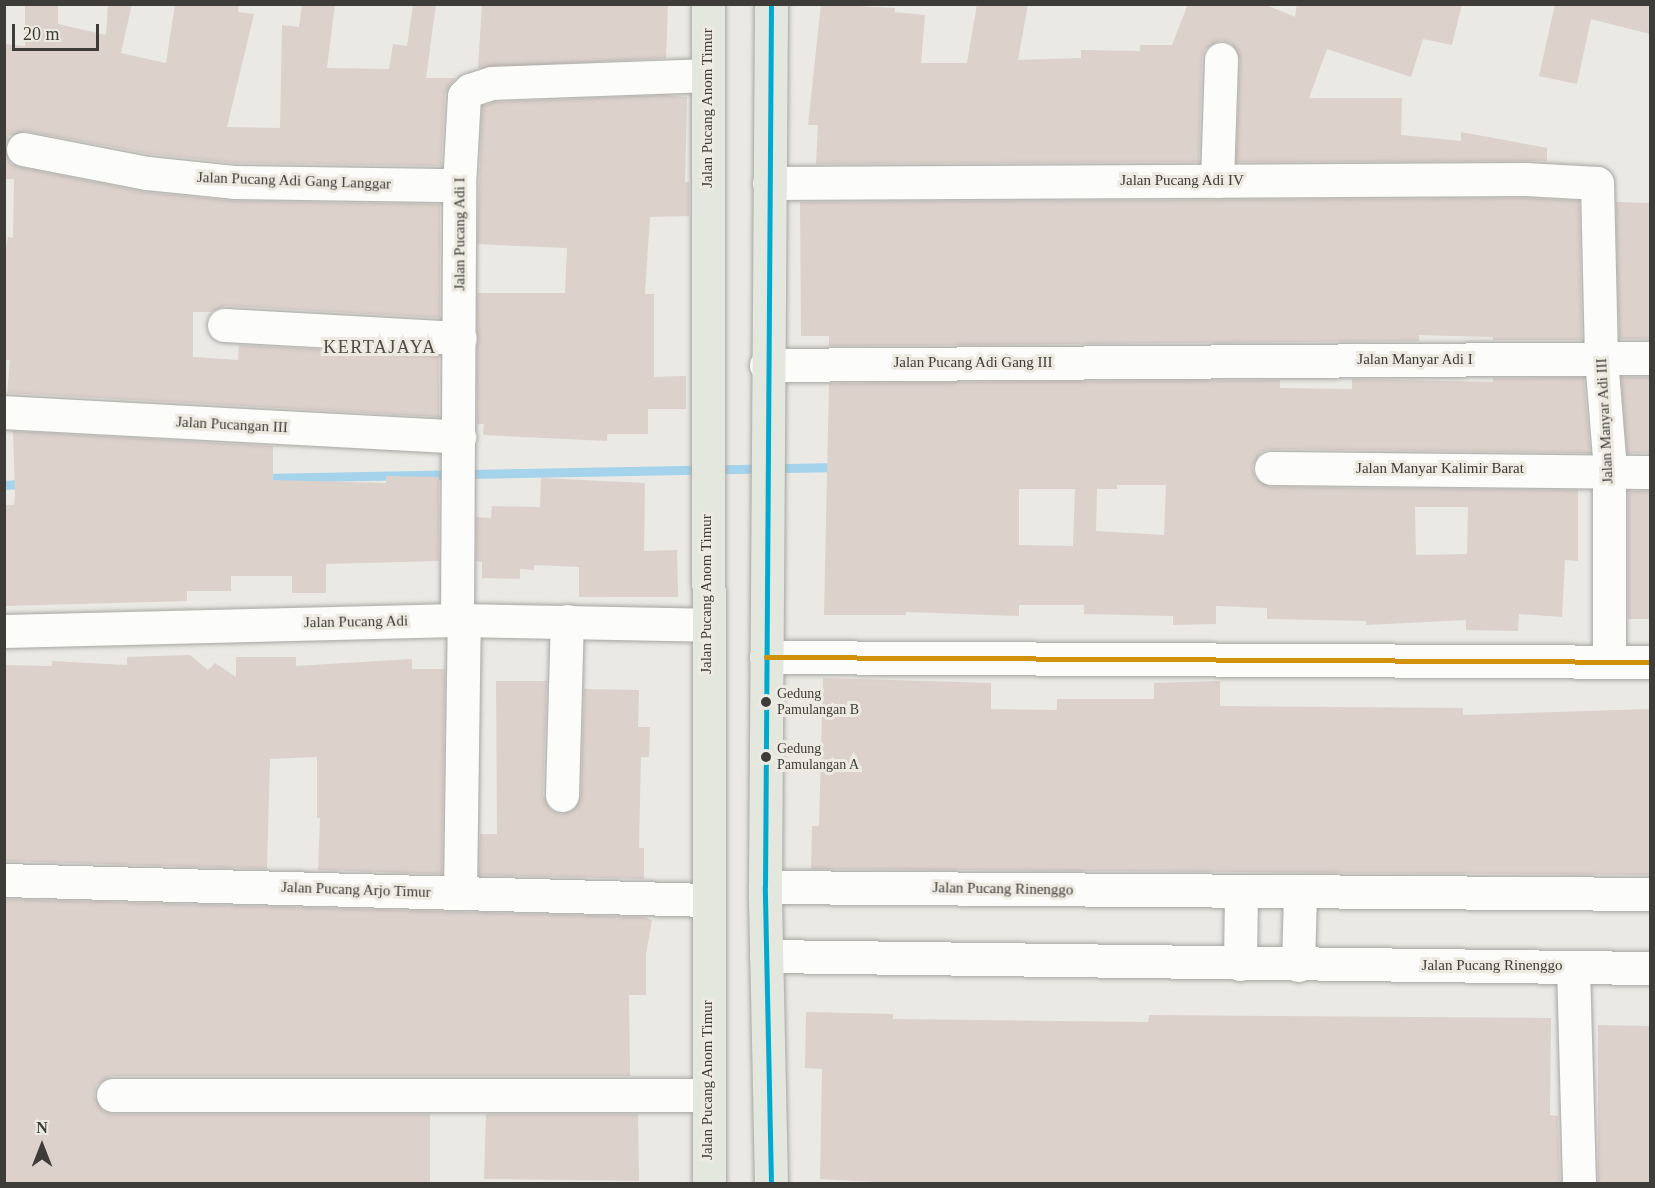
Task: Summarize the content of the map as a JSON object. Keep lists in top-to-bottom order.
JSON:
{
  "streets": {
    "main road": ["Jalan Pucang Anom Timur"],
    "street": [
      "Jalan Pucang Adi Gang Langgar",
      "Jalan Pucang Adi IV",
      "Jalan Pucang Adi I",
      "Jalan Manyar Adi I",
      "Jalan Pucang Adi Gang III",
      "Jalan Manyar Adi III",
      "Jalan Pucangan III",
      "Jalan Manyar Kalimir Barat",
      "Jalan Pucang Adi",
      "Jalan Pucang Rinenggo",
      "Jalan Pucang Arjo Timur"
    ]
  },
  "crossings": [
    ["Jalan Pucang Anom Timur", "Jalan Pucang Adi I"],
    ["Jalan Pucang Anom Timur", "Jalan Pucang Adi"],
    ["Jalan Pucang Anom Timur", "Jalan Pucang Arjo Timur"],
    ["Jalan Pucang Adi Gang Langgar", "Jalan Pucang Adi I"],
    ["Jalan Pucang Adi IV", "Jalan Manyar Adi III"],
    ["Jalan Pucang Adi I", "Jalan Pucangan III"],
    ["Jalan Pucang Adi I", "Jalan Pucang Adi"],
    ["Jalan Pucang Adi I", "Jalan Pucang Arjo Timur"],
    ["Jalan Manyar Adi I", "Jalan Pucang Adi Gang III"],
    ["Jalan Manyar Adi I", "Jalan Manyar Adi III"],
    ["Jalan Manyar Adi III", "Jalan Manyar Kalimir Barat"]
  ],
  "districts": ["KERTAJAYA"],
  "places": ["Gedung Pamulangan B", "Gedung Pamulangan A"],
  "scale_bar": "20 m",
  "north": "top"
}
